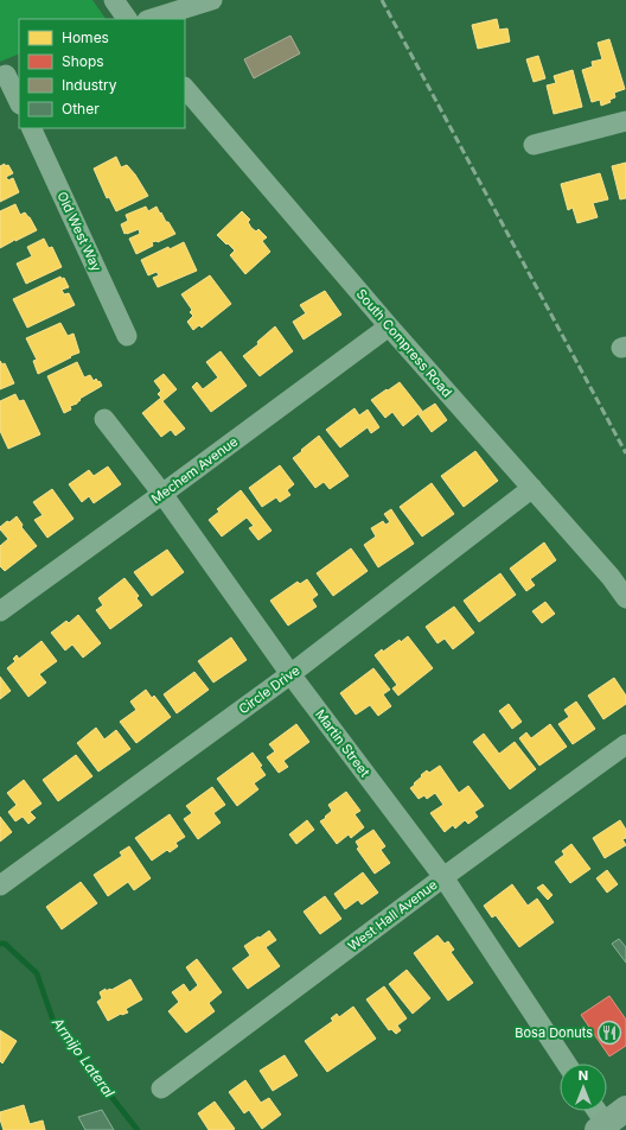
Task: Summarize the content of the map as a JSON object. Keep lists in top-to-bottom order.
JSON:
{
  "streets": {
    "street": [
      "Old West Way",
      "South Compress Road",
      "Mechem Avenue",
      "Circle Drive",
      "Martin Street",
      "West Hall Avenue"
    ]
  },
  "crossings": [
    ["South Compress Road", "Mechem Avenue"],
    ["South Compress Road", "Circle Drive"],
    ["Mechem Avenue", "Martin Street"],
    ["Circle Drive", "Martin Street"],
    ["Martin Street", "West Hall Avenue"]
  ],
  "water": ["Armijo Lateral"],
  "places": {
    "restaurant": ["Bosa Donuts"]
  },
  "legend": [
    "Homes",
    "Shops",
    "Industry",
    "Other"
  ],
  "north": "top"
}
